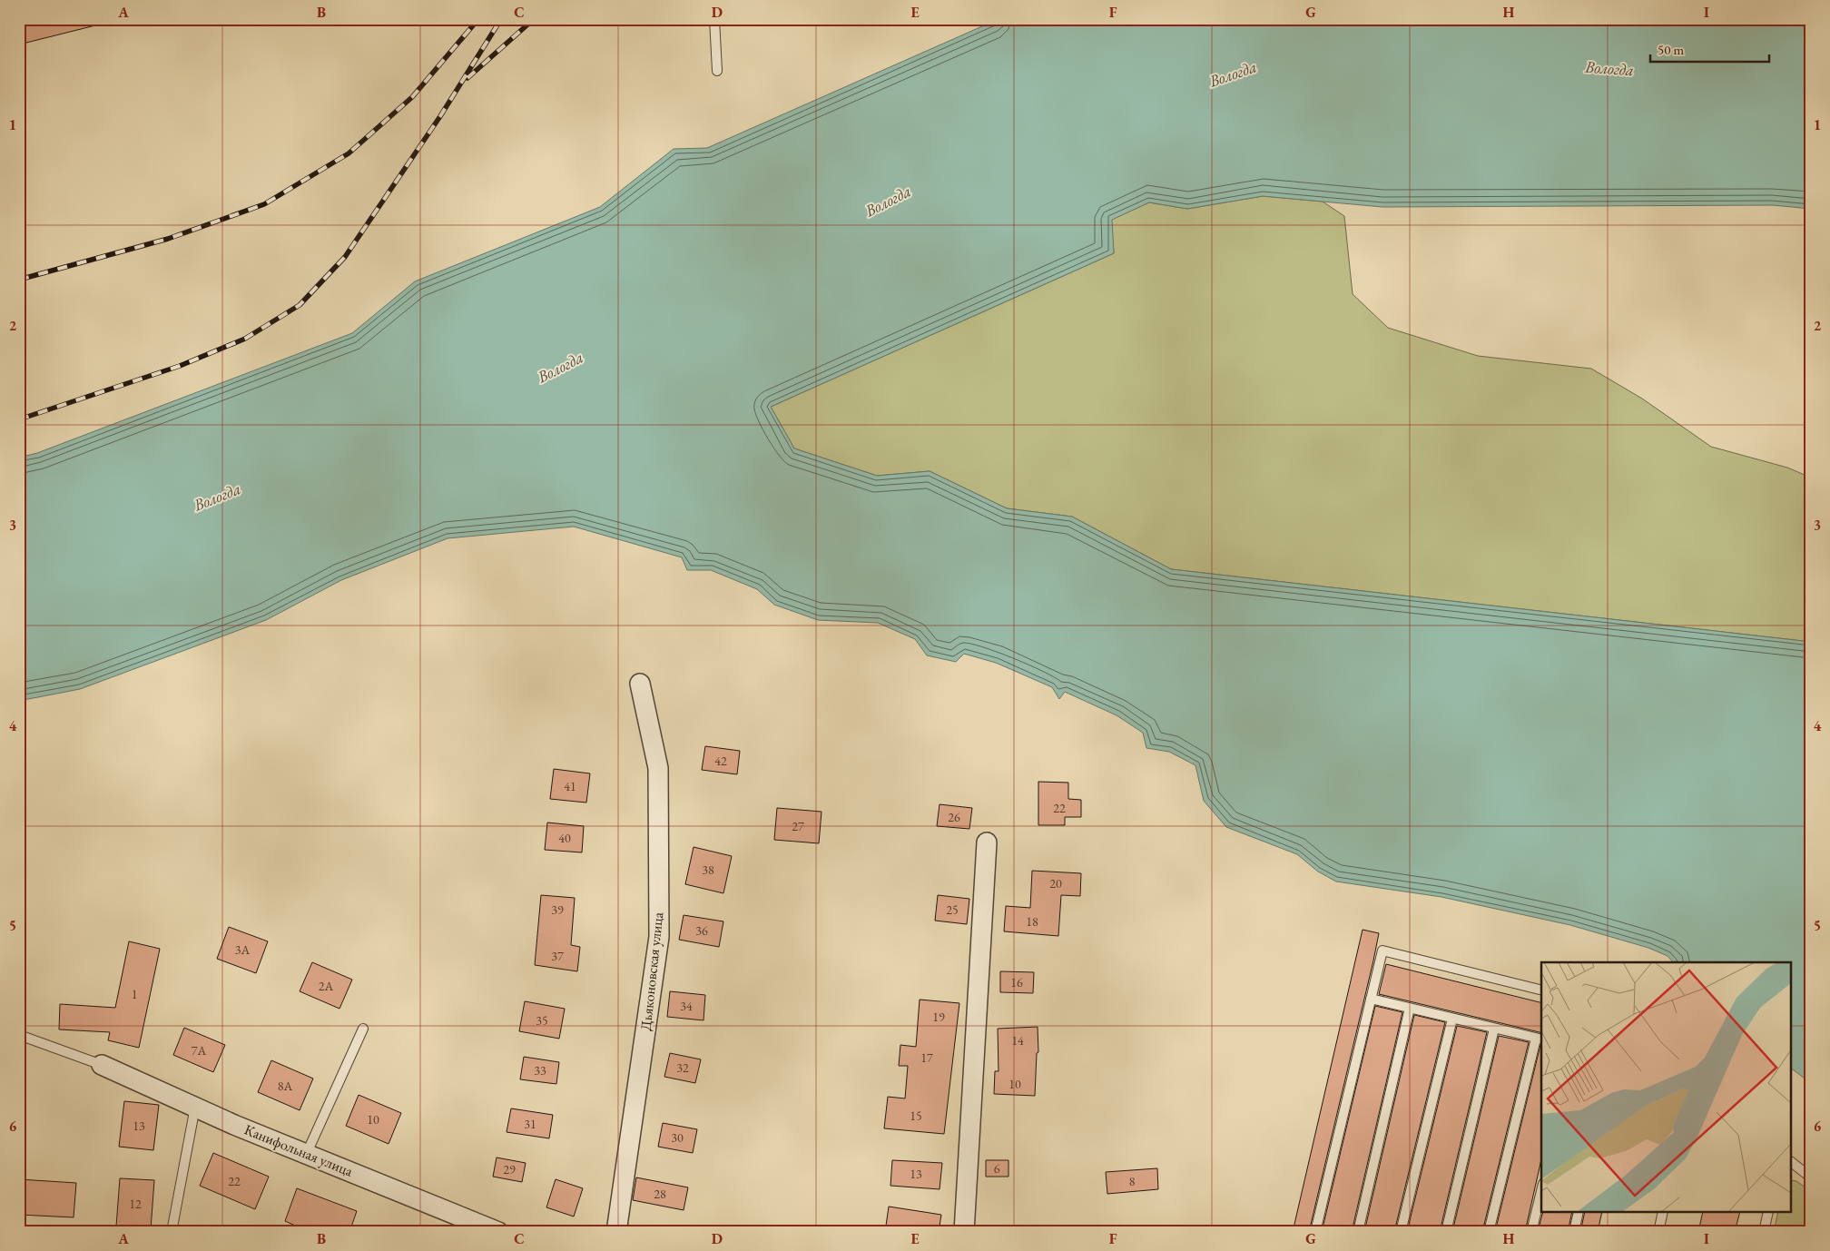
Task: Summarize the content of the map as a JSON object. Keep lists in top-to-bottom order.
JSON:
{
  "streets": {
    "street": ["Дьяконовская улица", "Канифольная улица"]
  },
  "water": ["Вологда"],
  "house_numbers": [
    "42",
    "41",
    "22",
    "26",
    "27",
    "40",
    "38",
    "20",
    "39",
    "25",
    "18",
    "36",
    "3А",
    "37",
    "16",
    "2А",
    "1",
    "34",
    "19",
    "35",
    "14",
    "7А",
    "17",
    "32",
    "33",
    "10",
    "8А",
    "15",
    "10",
    "31",
    "13",
    "30",
    "6",
    "29",
    "13",
    "22",
    "8",
    "28",
    "12"
  ],
  "scale_bar": "50 m",
  "grid": {
    "columns": [
      "A",
      "B",
      "C",
      "D",
      "E",
      "F",
      "G",
      "H",
      "I"
    ],
    "rows": [
      "1",
      "2",
      "3",
      "4",
      "5",
      "6"
    ]
  }
}
